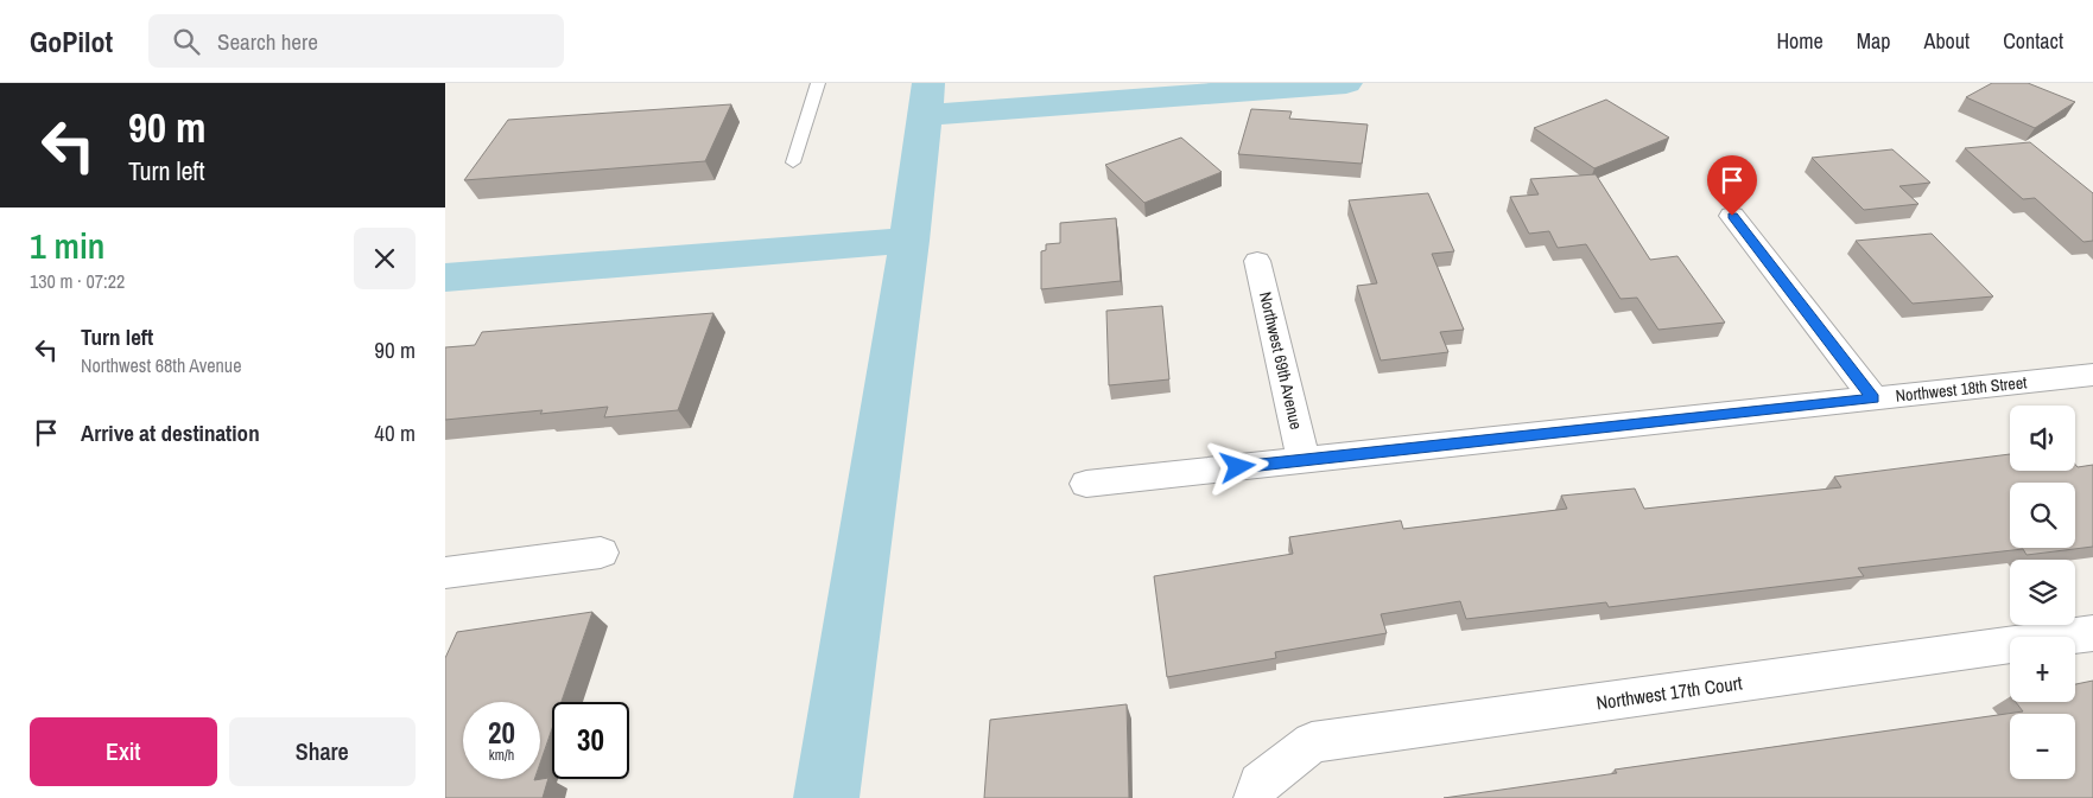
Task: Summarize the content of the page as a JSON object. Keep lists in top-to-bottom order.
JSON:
{
  "streets": {
    "street": ["Northwest 69th Avenue", "Northwest 18th Street", "Northwest 17th Court"]
  },
  "crossings": [
    ["Northwest 69th Avenue", "Northwest 18th Street"]
  ],
  "page": {
    "header": "GoPilot",
    "search": "Search here",
    "nav": [
      "Home",
      "Map",
      "About",
      "Contact"
    ],
    "turn": ["90 m", "Turn left"],
    "heading": ["1 min", "130 m · 07:22"],
    "list": [
      {
        "name": "Turn left",
        "note": "Northwest 68th Avenue",
        "value": "90 m"
      },
      {
        "name": "Arrive at destination",
        "value": "40 m"
      }
    ],
    "map_buttons": ["+", "−"],
    "speed": "20 km/h",
    "limit": "30",
    "buttons": ["Exit", "Share"]
  }
}
